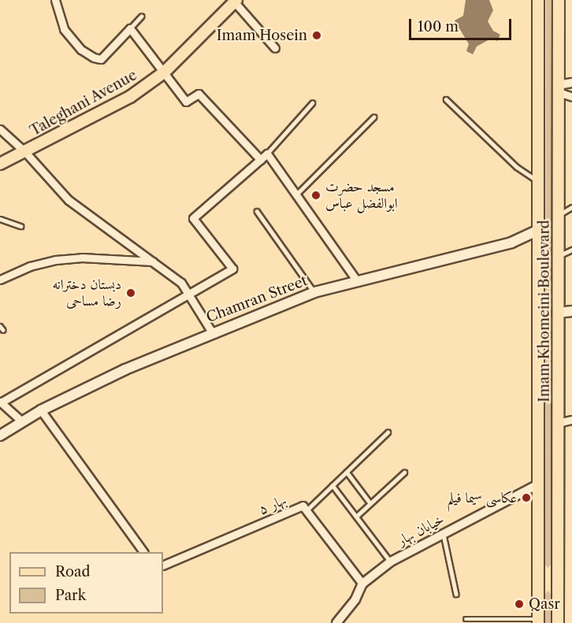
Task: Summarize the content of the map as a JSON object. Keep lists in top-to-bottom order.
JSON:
{
  "streets": {
    "main road": ["Taleghani Avenue", "Chamran Street", "Imam Khomeini Boulevard"],
    "street": ["بهار ۵", "خیابان بهار"]
  },
  "crossings": [
    ["Chamran Street", "Imam Khomeini Boulevard"],
    ["Imam Khomeini Boulevard", "خیابان بهار"],
    ["بهار ۵", "خیابان بهار"]
  ],
  "places": [
    "Imam Hosein",
    "مسجد حضرت ابوالفضل عباس",
    "دبستان دخترانه رضا مساحی",
    "عکاسی سیما فیلم",
    "Qasr"
  ],
  "legend": ["Road", "Park"],
  "scale_bar": "100 m"
}
